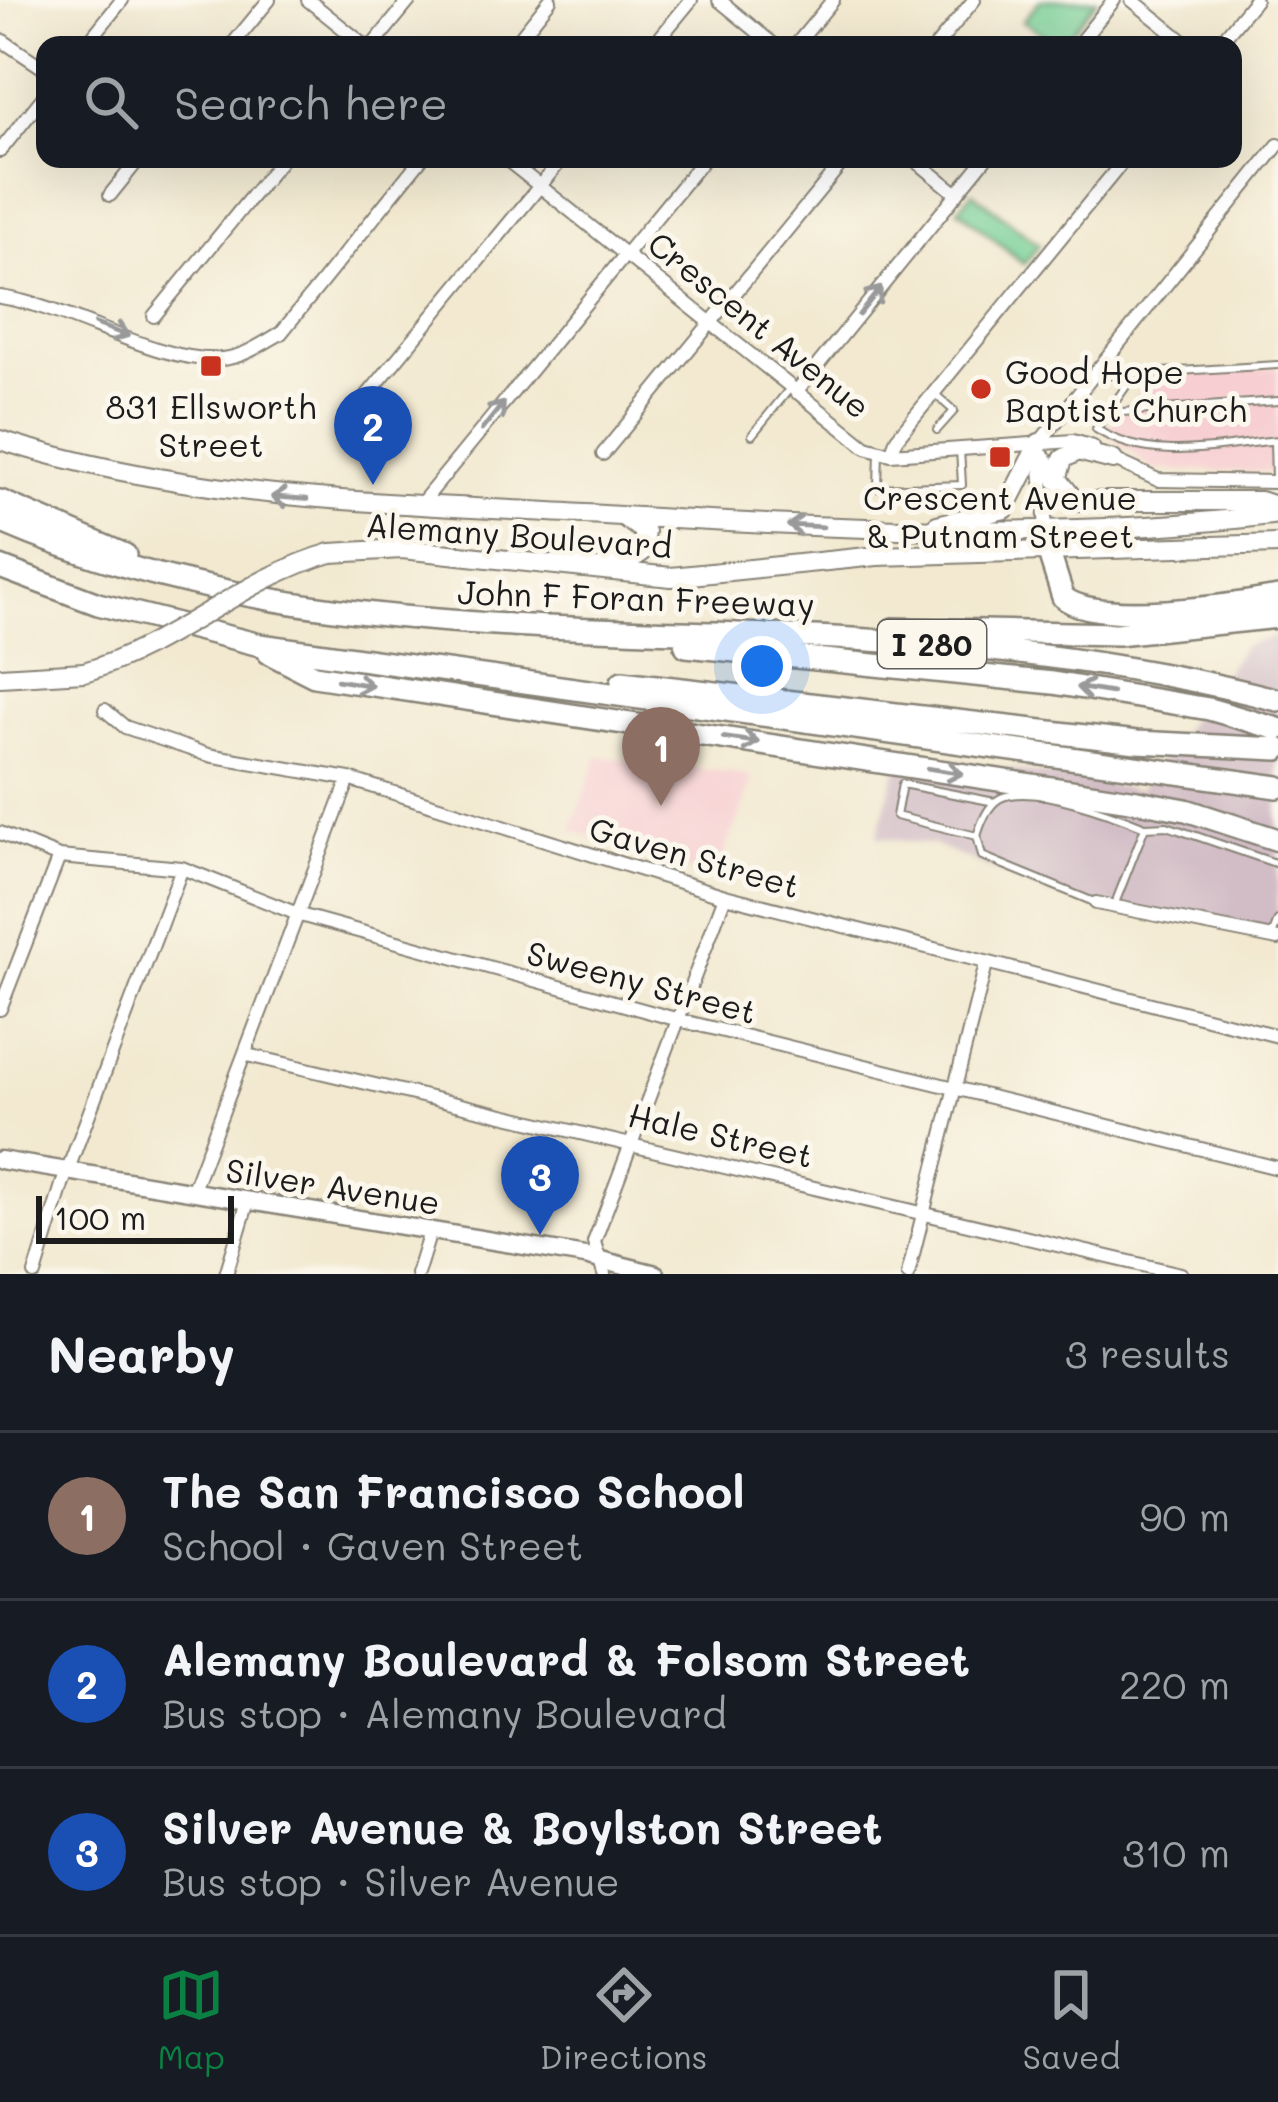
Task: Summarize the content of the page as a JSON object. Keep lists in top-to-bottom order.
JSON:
{
  "streets": {
    "highway": ["John F Foran Freeway", "I 280"],
    "main road": ["Alemany Boulevard", "Silver Avenue"],
    "street": [
      "Crescent Avenue",
      "Gaven Street",
      "Sweeny Street",
      "Hale Street"
    ]
  },
  "places": {
    "transit": ["831 Ellsworth Street", "Crescent Avenue & Putnam Street"],
    "other": ["Good Hope Baptist Church"]
  },
  "scale_bar": "100 m",
  "page": {
    "search": "Search here",
    "pins": ["2", "1", "3"],
    "scale": "100 m",
    "heading": ["Nearby", "3 results"],
    "list": [
      {
        "mark": "1",
        "name": "The San Francisco School",
        "note": "School · Gaven Street",
        "value": "90 m"
      },
      {
        "mark": "2",
        "name": "Alemany Boulevard & Folsom Street",
        "note": "Bus stop · Alemany Boulevard",
        "value": "220 m"
      },
      {
        "mark": "3",
        "name": "Silver Avenue & Boylston Street",
        "note": "Bus stop · Silver Avenue",
        "value": "310 m"
      }
    ],
    "nav": ["Map", "Directions", "Saved"]
  }
}
